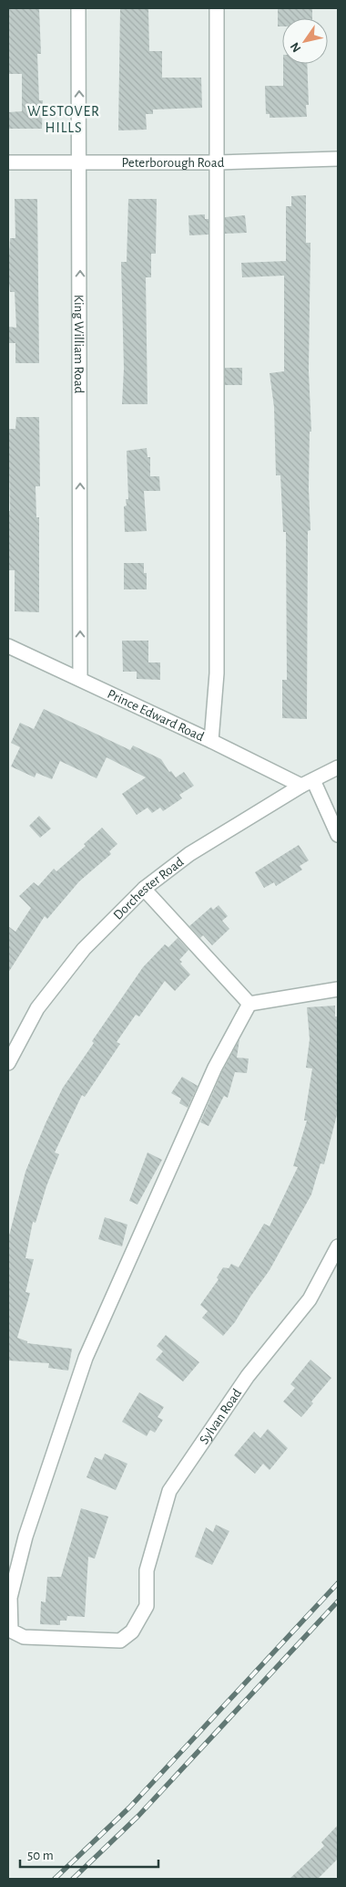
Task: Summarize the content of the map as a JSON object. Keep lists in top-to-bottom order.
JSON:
{
  "streets": {
    "street": [
      "Peterborough Road",
      "King William Road",
      "Prince Edward Road",
      "Dorchester Road",
      "Sylvan Road"
    ]
  },
  "crossings": [
    ["Peterborough Road", "King William Road"],
    ["King William Road", "Prince Edward Road"],
    ["Prince Edward Road", "Dorchester Road"]
  ],
  "one_way": ["King William Road"],
  "districts": ["WESTOVER HILLS"],
  "scale_bar": "50 m",
  "north": "bottom left"
}
